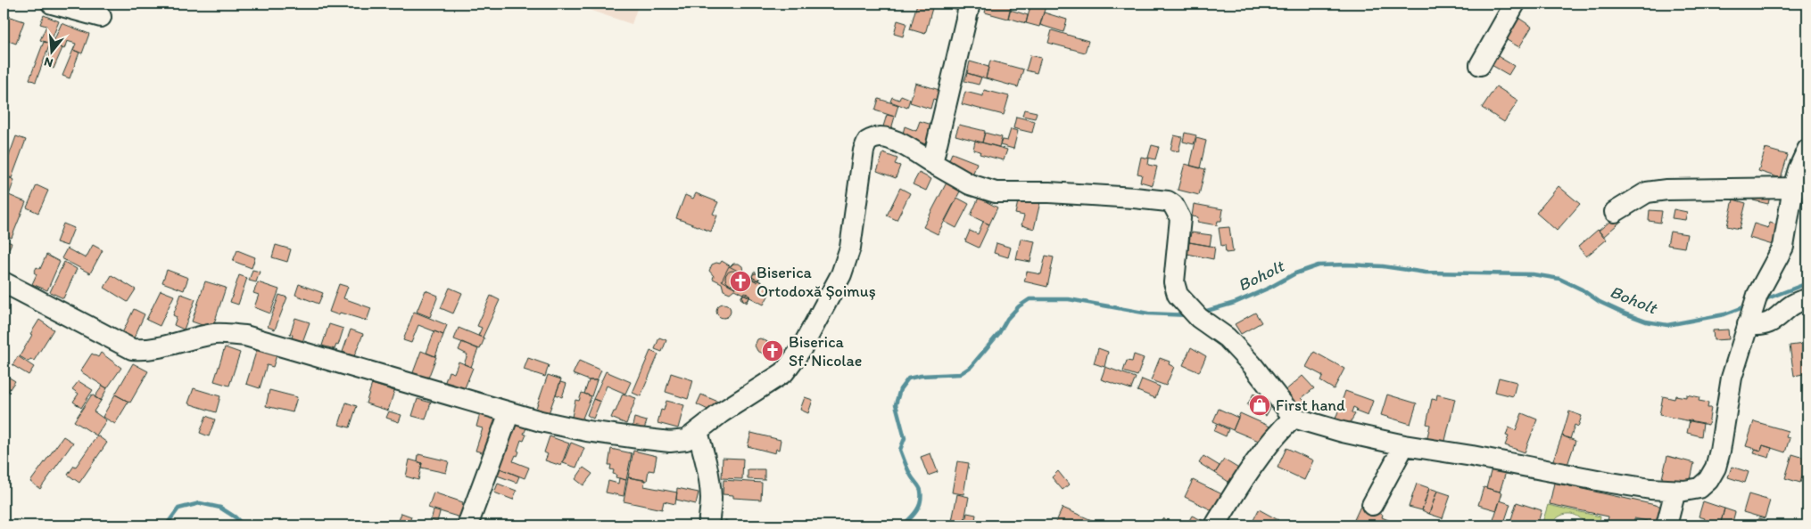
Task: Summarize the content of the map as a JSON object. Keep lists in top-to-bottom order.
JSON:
{
  "water": ["Boholt"],
  "places": {
    "church": ["Biserica Ortodoxă Șoimuș", "Biserica Sf. Nicolae"],
    "shop": ["First hand"]
  },
  "north": "bottom"
}
